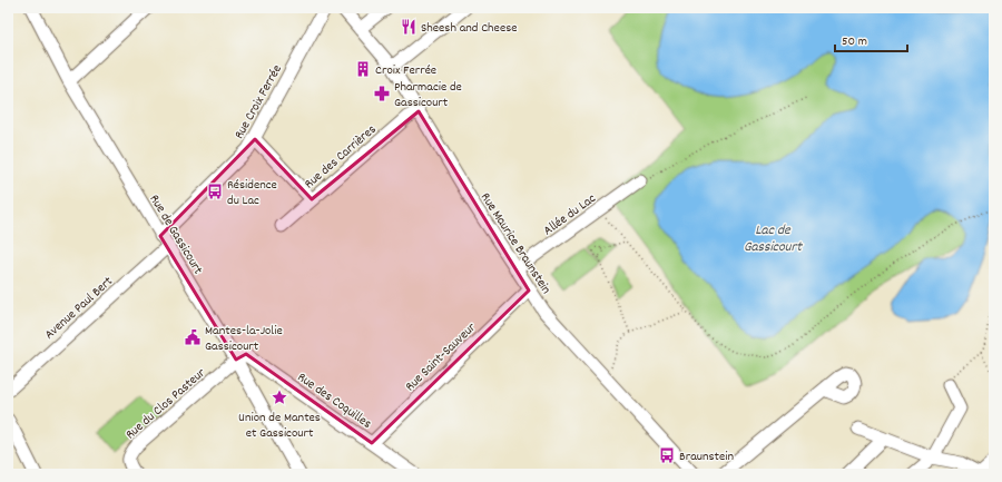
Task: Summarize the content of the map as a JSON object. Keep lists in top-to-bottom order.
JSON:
{
  "streets": {
    "street": [
      "Rue Croix Ferrée",
      "Rue des Carrières",
      "Allée du Lac",
      "Rue de Gassicourt",
      "Rue Maurice Braunstein",
      "Avenue Paul Bert",
      "Rue Saint-Sauveur",
      "Rue des Coquilles",
      "Rue du Clos Pasteur"
    ]
  },
  "crossings": [
    ["Rue Croix Ferrée", "Rue de Gassicourt"],
    ["Rue des Carrières", "Rue Maurice Braunstein"],
    ["Allée du Lac", "Rue Maurice Braunstein"],
    ["Rue de Gassicourt", "Avenue Paul Bert"],
    ["Rue de Gassicourt", "Rue des Coquilles"],
    ["Rue de Gassicourt", "Rue du Clos Pasteur"],
    ["Rue Maurice Braunstein", "Rue Saint-Sauveur"],
    ["Rue Saint-Sauveur", "Rue des Coquilles"],
    ["Rue des Coquilles", "Rue du Clos Pasteur"]
  ],
  "water": ["Lac de Gassicourt"],
  "places": {
    "restaurant": ["Sheesh and Cheese"],
    "building": ["Croix Ferrée"],
    "pharmacy": ["Pharmacie de Gassicourt"],
    "bus stop": ["Résidence du Lac", "Braunstein"],
    "public building": ["Mantes-la-Jolie Gassicourt"],
    "place": ["Union de Mantes et Gassicourt"]
  },
  "scale_bar": "50 m"
}
